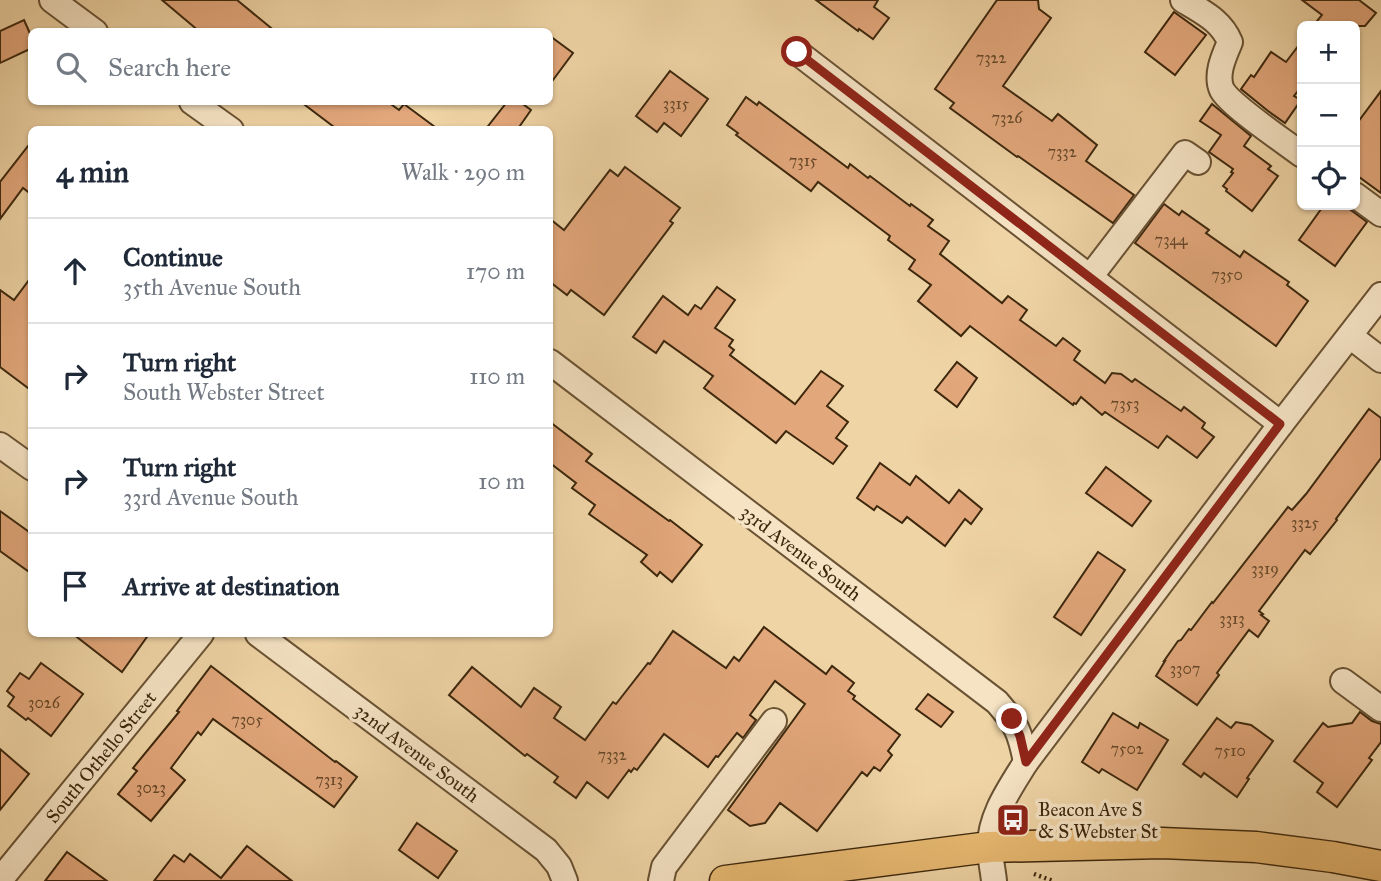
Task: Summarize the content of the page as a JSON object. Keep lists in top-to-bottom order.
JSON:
{
  "streets": {
    "street": ["33rd Avenue South", "32nd Avenue South", "South Othello Street"]
  },
  "places": {
    "bus stop": ["Beacon Ave S & S Webster St"]
  },
  "house_numbers": [
    "7322",
    "3315",
    "7326",
    "7332",
    "7315",
    "7344",
    "7350",
    "7353",
    "3325",
    "3319",
    "3313",
    "3307",
    "3026",
    "7305",
    "7502",
    "7510",
    "7332",
    "7313",
    "3023"
  ],
  "page": {
    "map_buttons": ["+", "−"],
    "search": "Search here",
    "heading": ["4 min", "Walk · 290 m"],
    "list": [
      ["Continue", "35th Avenue South", "170 m"],
      ["Turn right", "South Webster Street", "110 m"],
      ["Turn right", "33rd Avenue South", "10 m"],
      "Arrive at destination"
    ]
  }
}
